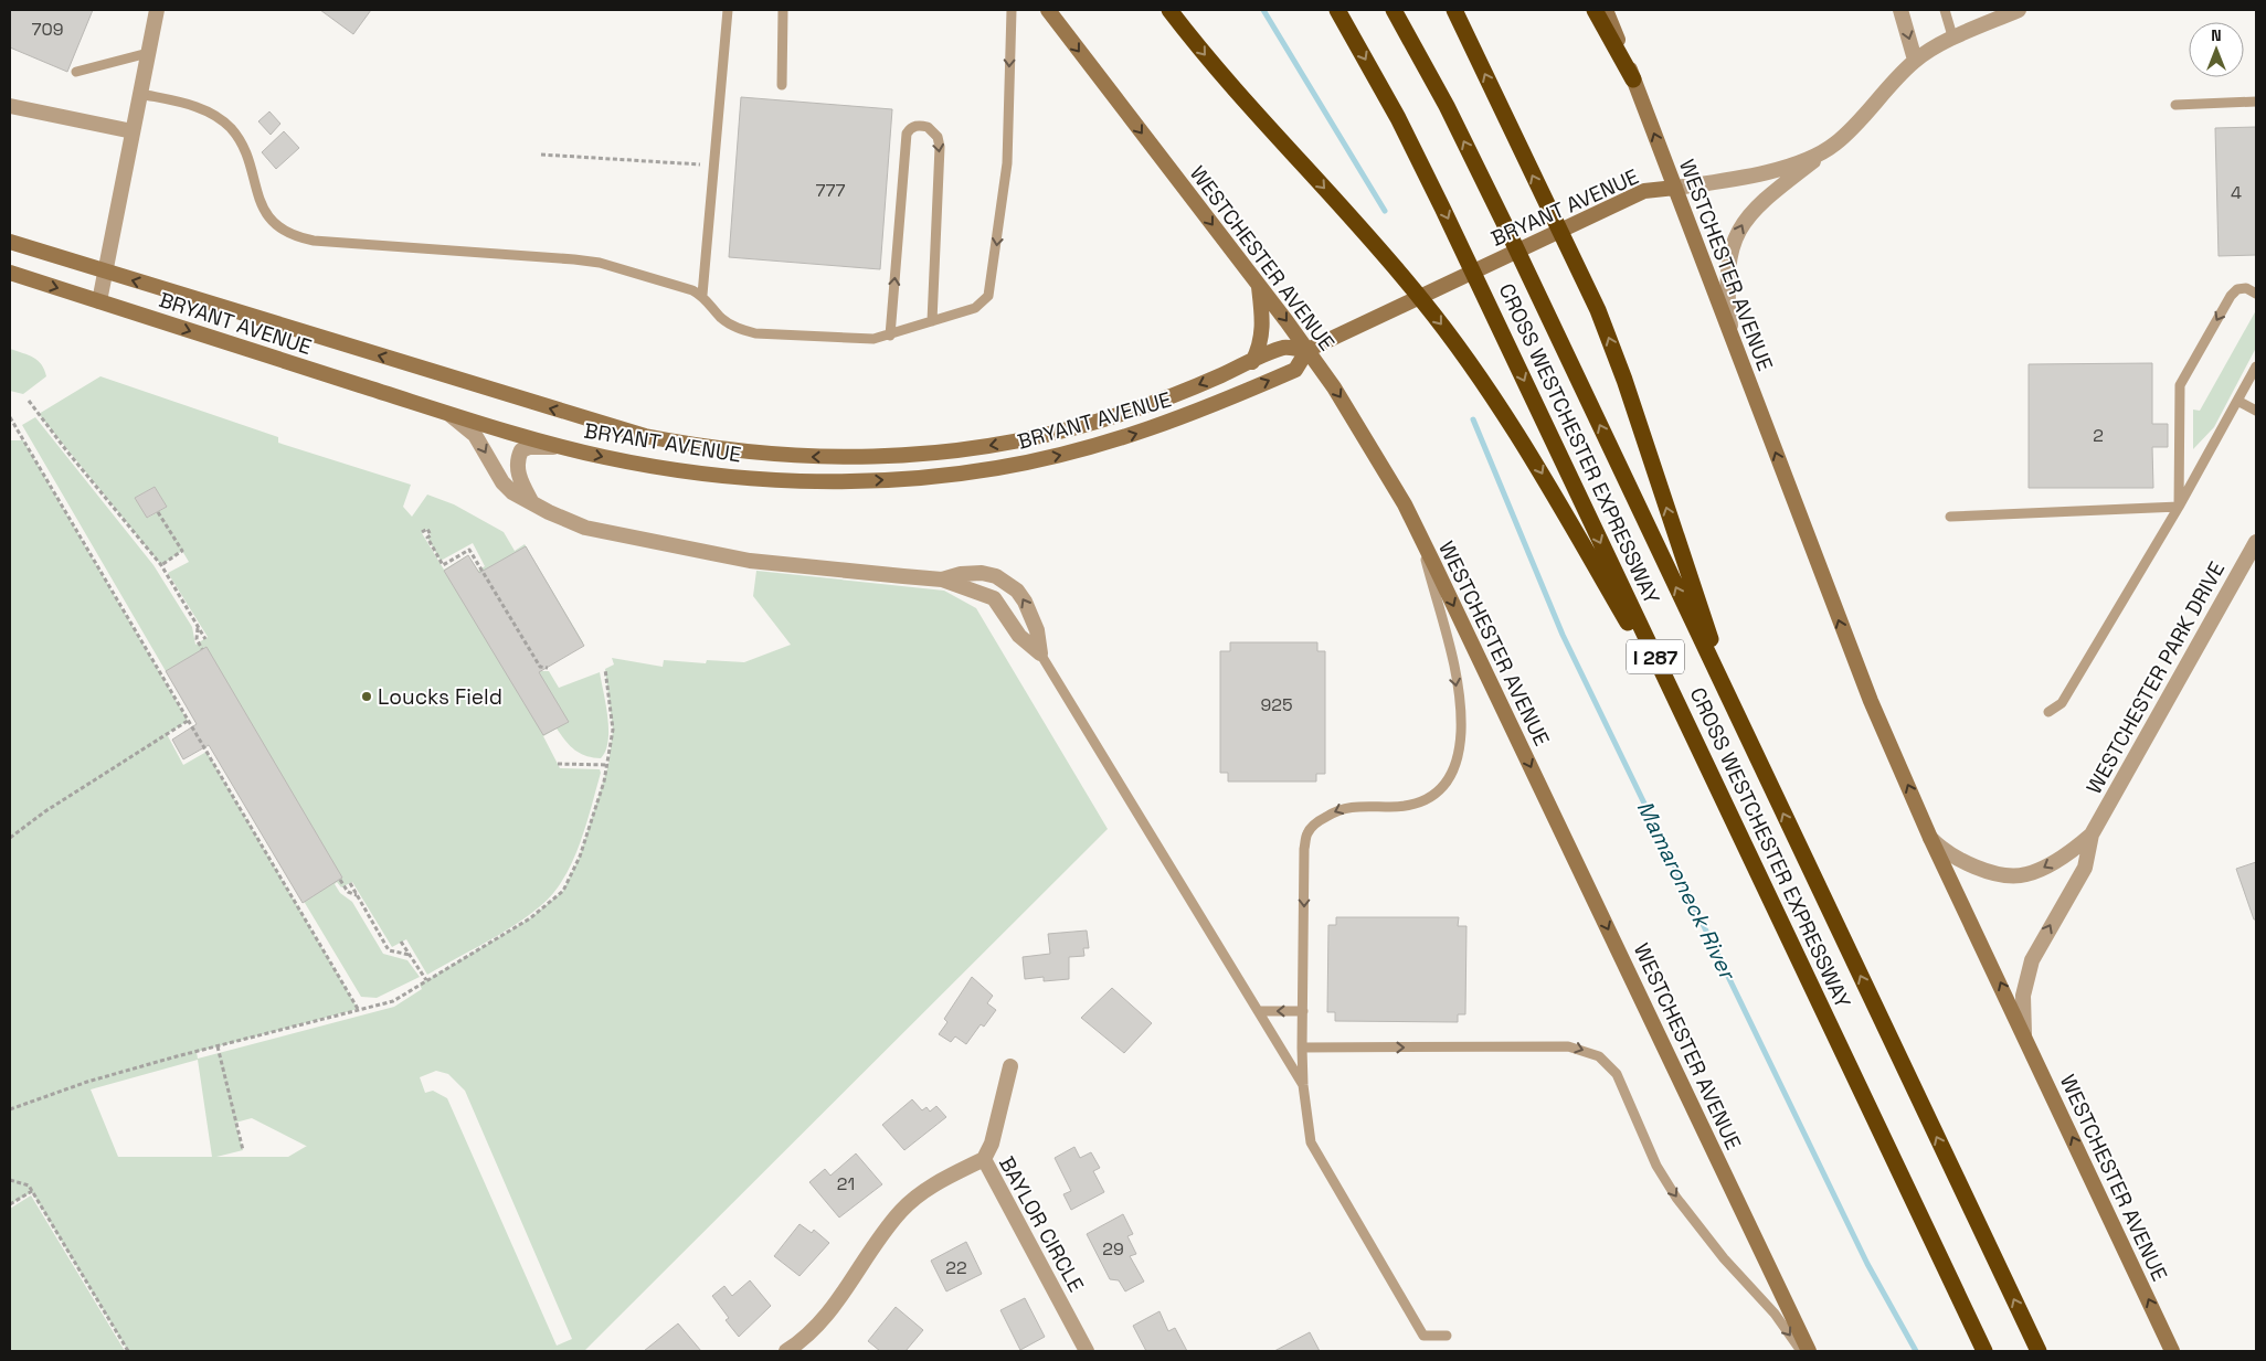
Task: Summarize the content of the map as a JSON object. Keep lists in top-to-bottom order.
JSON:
{
  "streets": {
    "highway": ["CROSS WESTCHESTER EXPRESSWAY", "I 287"],
    "main road": ["BRYANT AVENUE", "WESTCHESTER AVENUE"],
    "street": ["WESTCHESTER PARK DRIVE", "BAYLOR CIRCLE"]
  },
  "crossings": [
    ["BRYANT AVENUE", "WESTCHESTER AVENUE"],
    ["WESTCHESTER AVENUE", "WESTCHESTER PARK DRIVE"]
  ],
  "water": ["Mamaroneck River"],
  "places": ["Loucks Field"],
  "house_numbers": [
    "709",
    "777",
    "4",
    "2",
    "925",
    "21",
    "29",
    "22"
  ],
  "north": "top"
}
